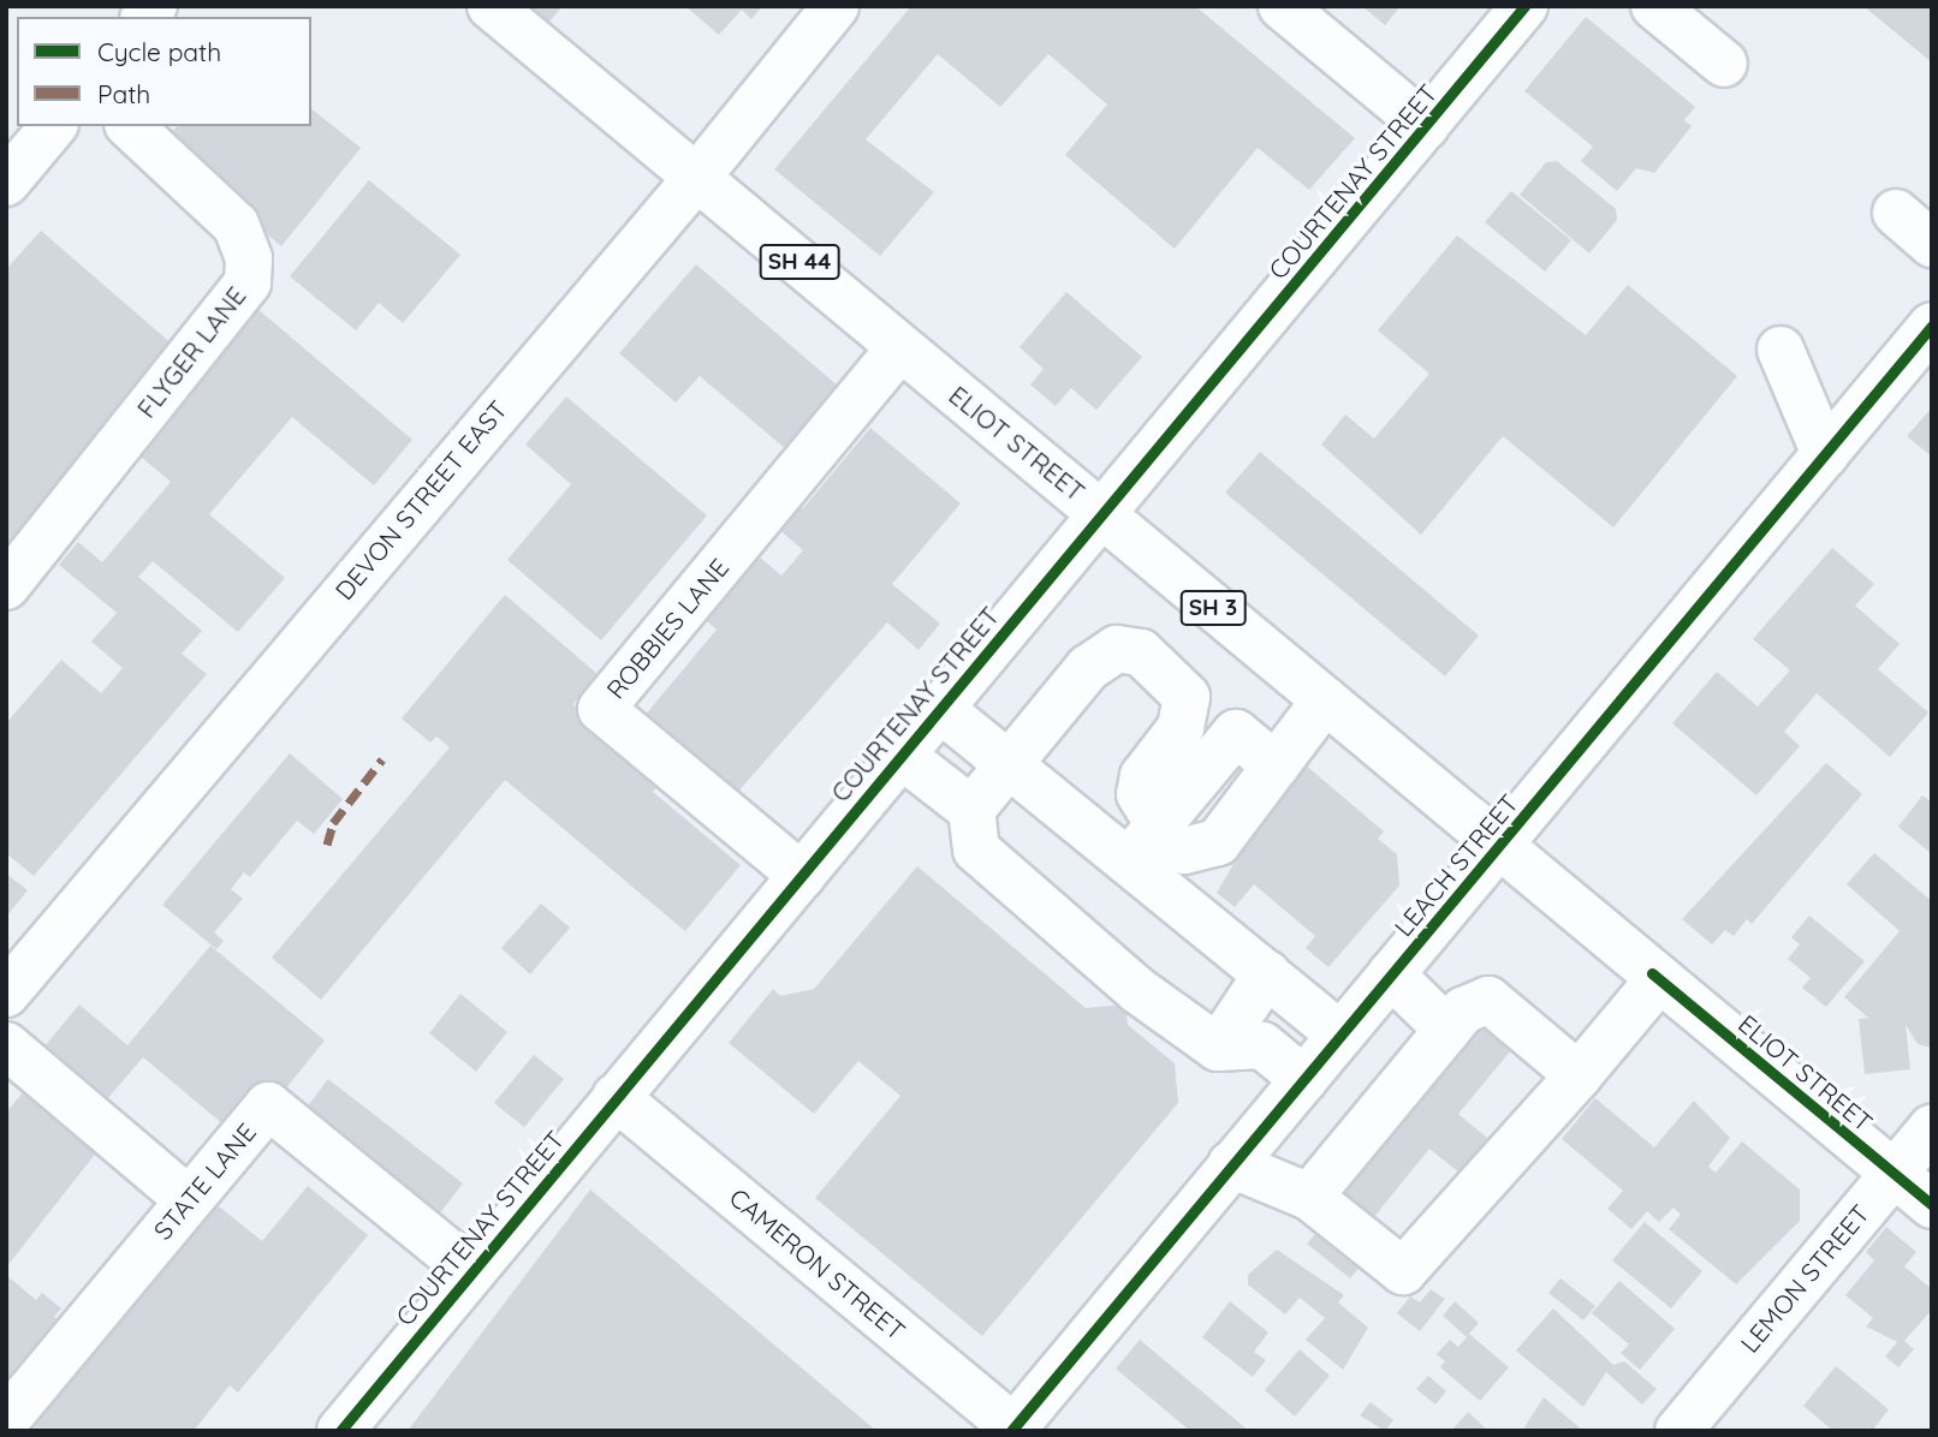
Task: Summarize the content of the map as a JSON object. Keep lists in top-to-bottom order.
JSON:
{
  "streets": {
    "main road": [
      "COURTENAY STREET",
      "SH 44",
      "FLYGER LANE",
      "ELIOT STREET",
      "DEVON STREET EAST",
      "SH 3",
      "ROBBIES LANE",
      "LEACH STREET",
      "STATE LANE",
      "CAMERON STREET",
      "LEMON STREET"
    ]
  },
  "crossings": [
    ["COURTENAY STREET", "ELIOT STREET"],
    ["COURTENAY STREET", "ROBBIES LANE"],
    ["COURTENAY STREET", "STATE LANE"],
    ["COURTENAY STREET", "CAMERON STREET"],
    ["ELIOT STREET", "DEVON STREET EAST"],
    ["ELIOT STREET", "ROBBIES LANE"],
    ["ELIOT STREET", "LEACH STREET"],
    ["ELIOT STREET", "LEMON STREET"],
    ["LEACH STREET", "CAMERON STREET"]
  ],
  "legend": ["Cycle path", "Path"]
}
